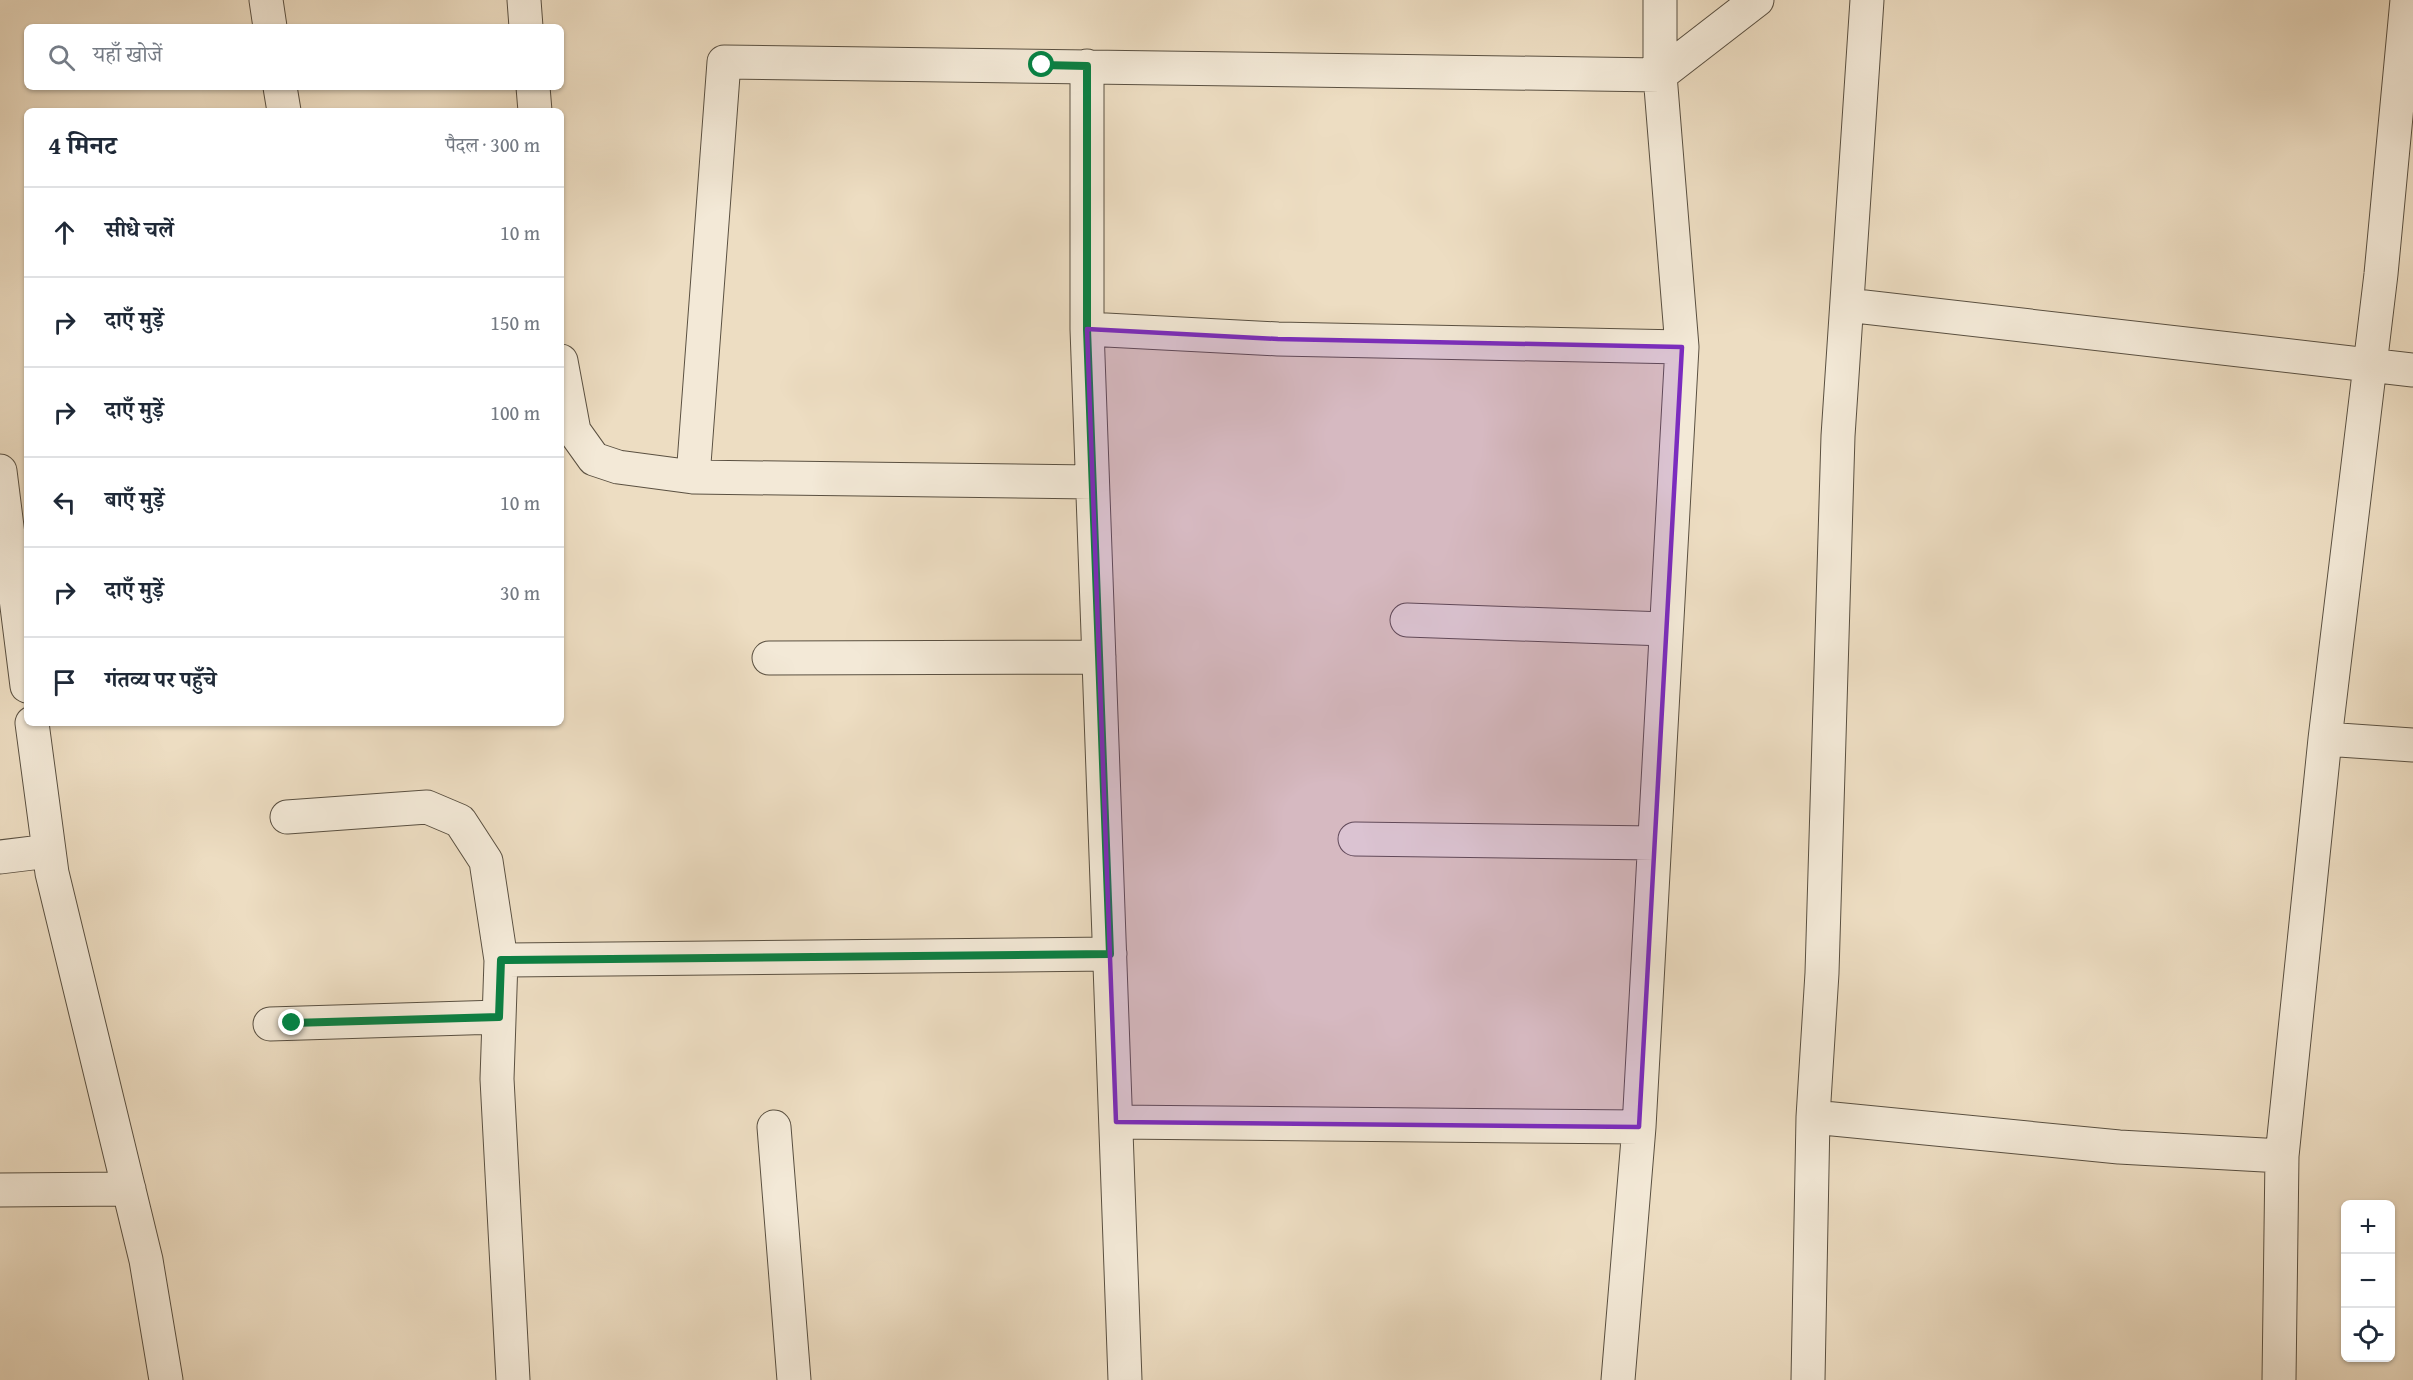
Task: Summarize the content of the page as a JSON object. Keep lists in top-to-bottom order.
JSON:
{
  "page": {
    "search": "यहाँ खोजें",
    "heading": ["4 मिनट", "पैदल · 300 m"],
    "list": [
      ["सीधे चलें", "10 m"],
      ["दाएँ मुड़ें", "150 m"],
      ["दाएँ मुड़ें", "100 m"],
      ["बाएँ मुड़ें", "10 m"],
      ["दाएँ मुड़ें", "30 m"],
      "गंतव्य पर पहुँचे"
    ],
    "map_buttons": ["+", "−"]
  }
}
